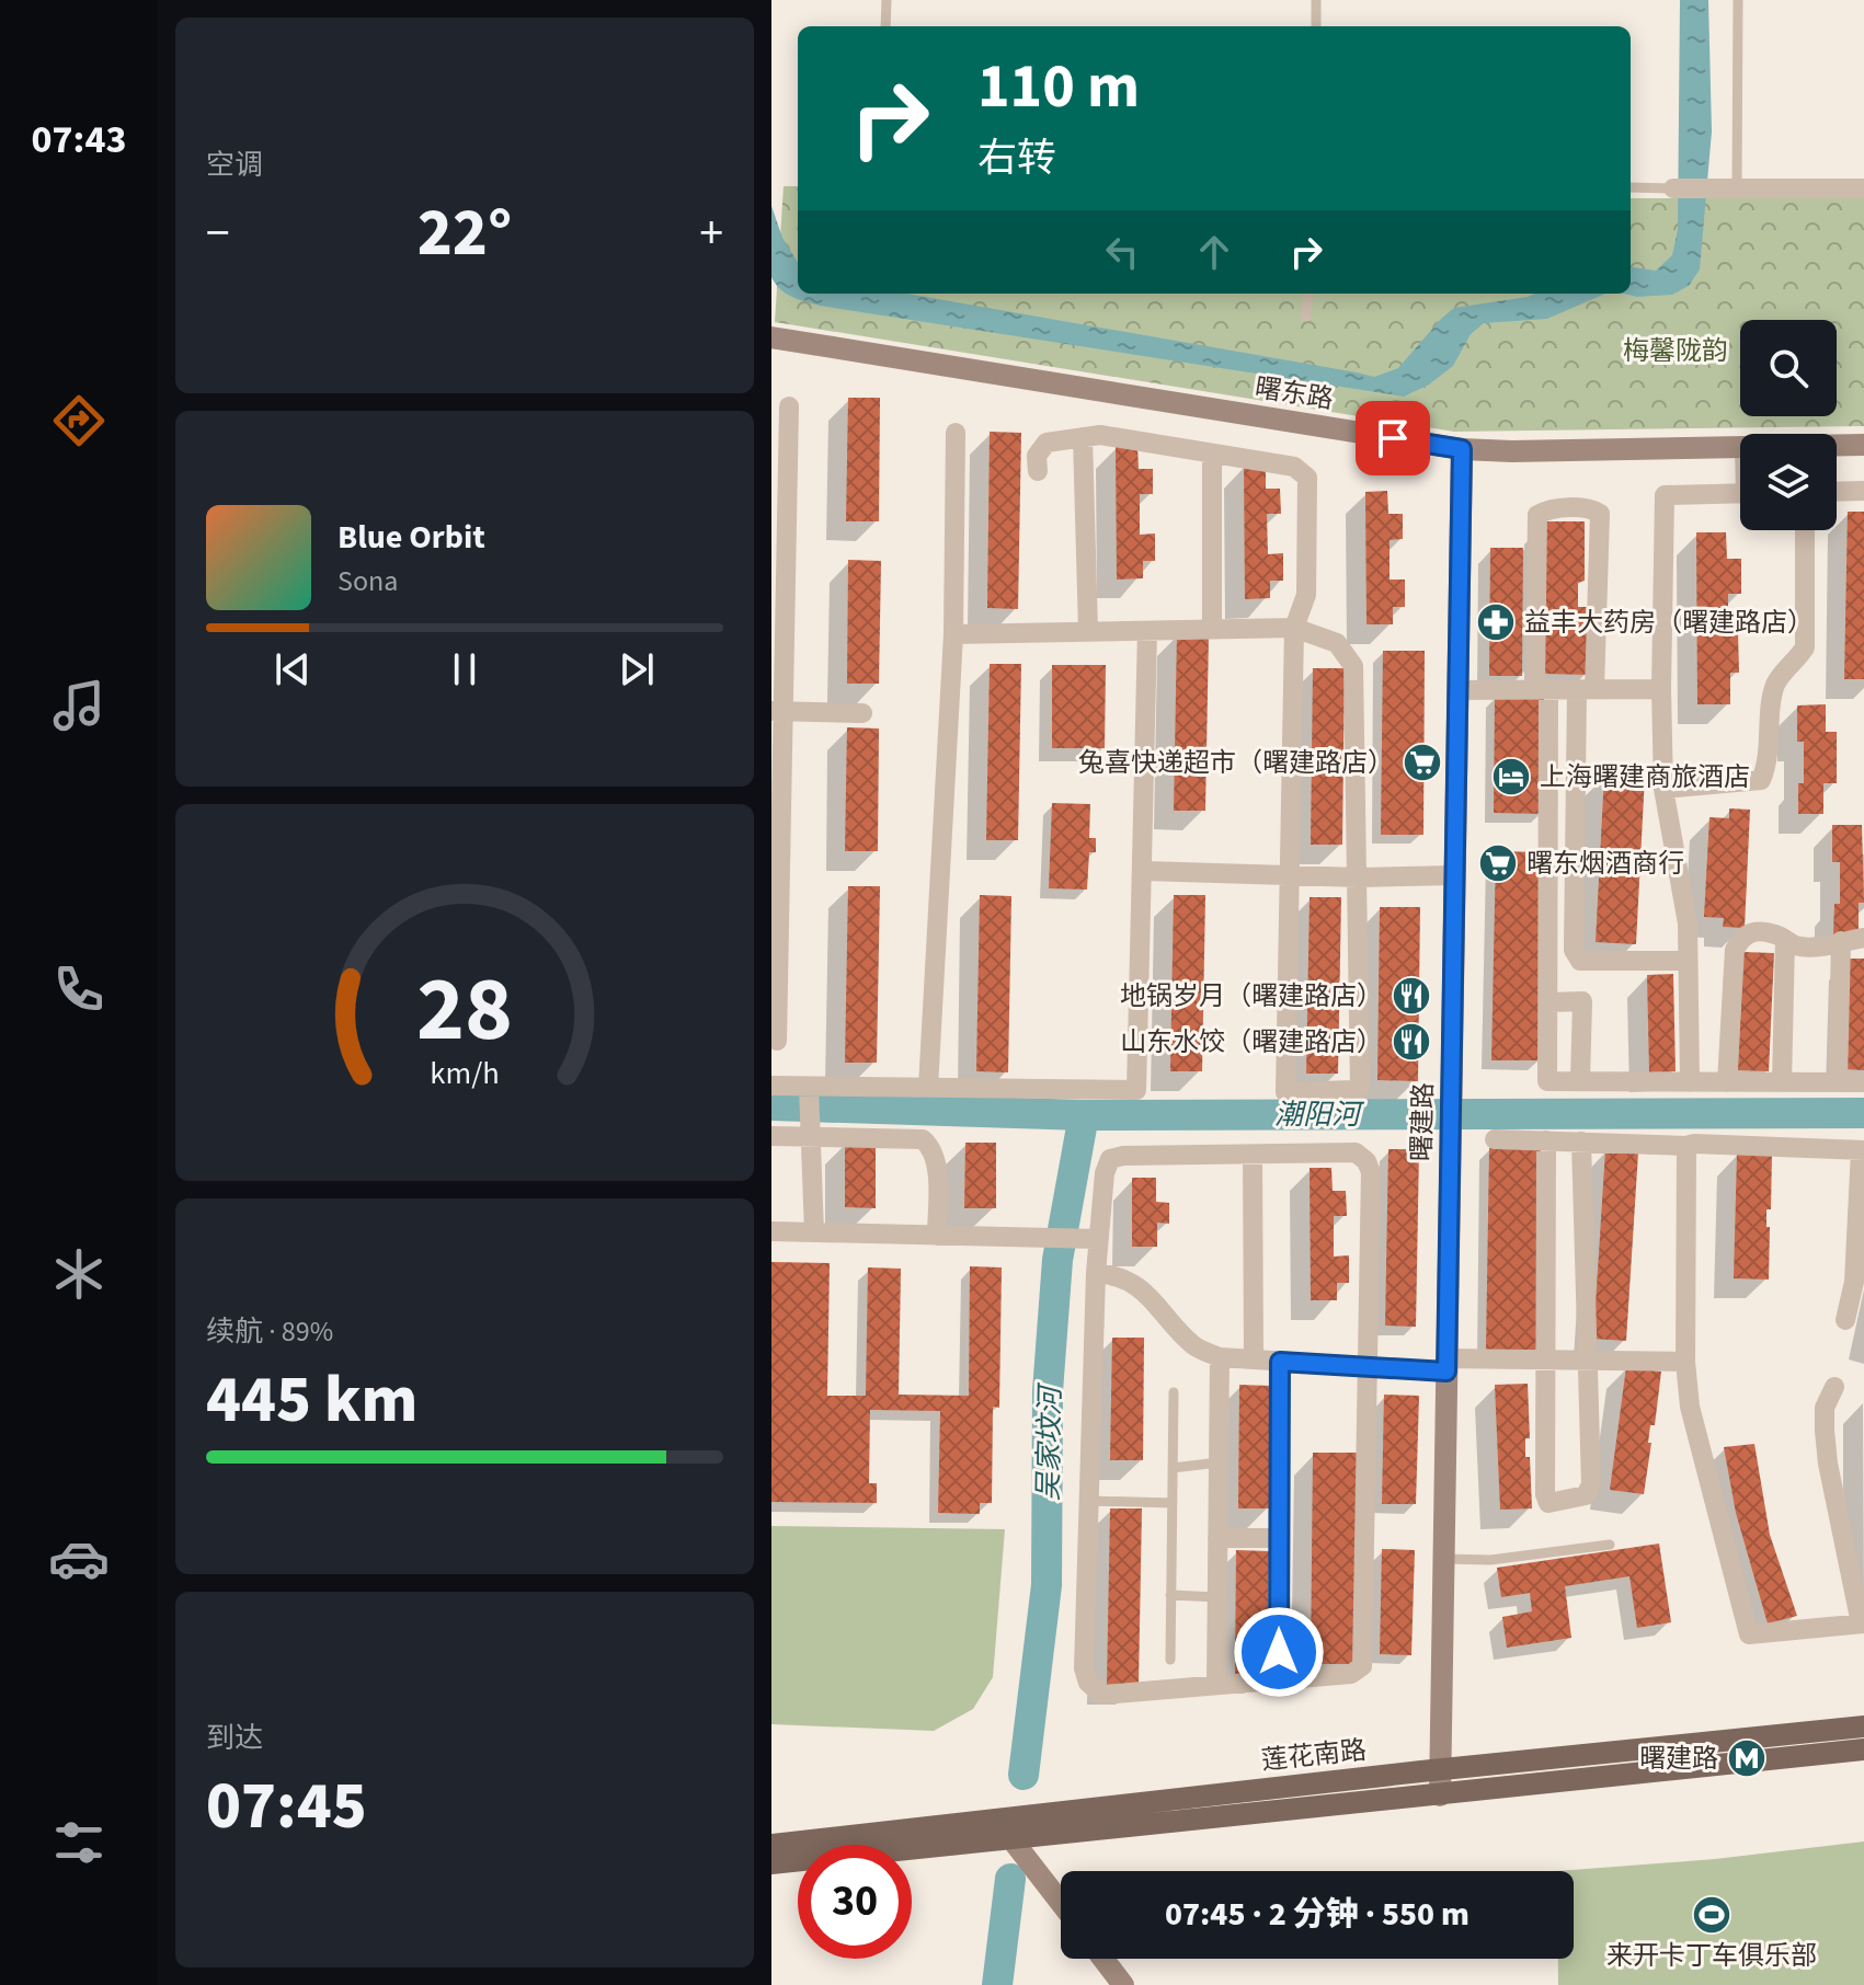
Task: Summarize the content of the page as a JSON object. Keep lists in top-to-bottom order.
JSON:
{
  "streets": {
    "main road": ["莲花南路"],
    "street": ["曙东路", "曙建路"]
  },
  "crossings": [
    ["曙东路", "曙建路"],
    ["曙建路", "莲花南路"]
  ],
  "water": ["潮阳河", "吴家坟河"],
  "parks": ["梅馨陇韵"],
  "places": {
    "pharmacy": ["益丰大药房（曙建路店）"],
    "supermarket": ["兔喜快递超市（曙建路店）", "曙东烟酒商行"],
    "hotel": ["上海曙建商旅酒店"],
    "restaurant": ["地锅岁月（曙建路店）", "山东水饺（曙建路店）"],
    "metro station": ["曙建路"],
    "sports": ["来开卡丁车俱乐部"]
  },
  "page": {
    "tabs": "07:43",
    "tile": [
      "空调",
      ["续航 · 89%", "445 km"],
      ["到达", "07:45"]
    ],
    "turn": ["110 m", "右转"],
    "heat": ["−", "22°", "+"],
    "song": ["Blue Orbit", "Sona"],
    "limit": "30",
    "trip": "07:45 · 2 分钟 · 550 m",
    "gauge": ["28", "km/h"]
  }
}
